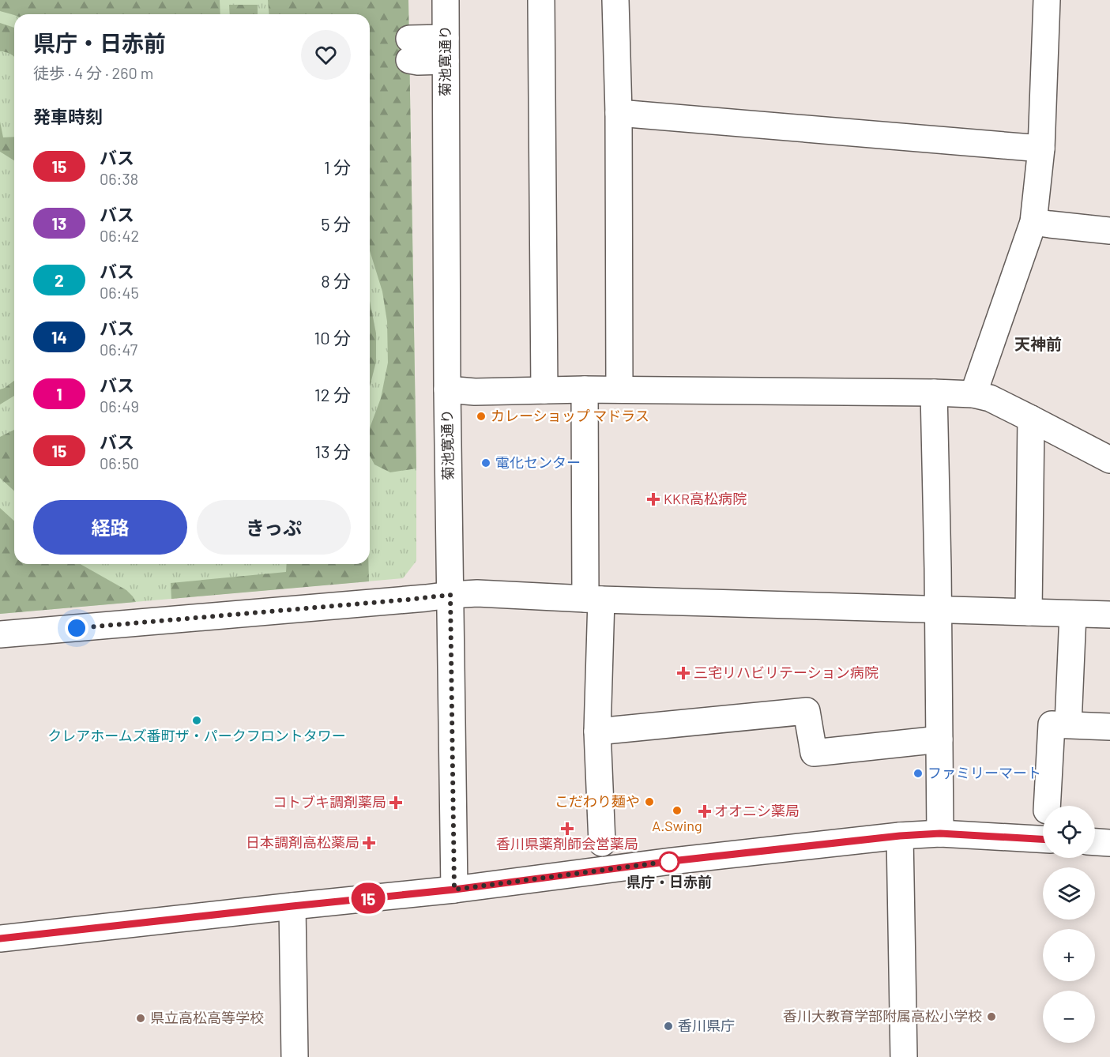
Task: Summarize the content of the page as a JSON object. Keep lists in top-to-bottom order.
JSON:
{
  "streets": {
    "street": ["菊池寛通り"]
  },
  "districts": ["天神前"],
  "places": {
    "other": [
      "カレーショップ マドラス",
      "電化センター",
      "クレアホームズ番町ザ・パークフロントタワー",
      "ファミリーマート",
      "こだわり麺や",
      "A.Swing",
      "県庁・日赤前",
      "香川大教育学部附属高松小学校",
      "県立高松高等学校",
      "香川県庁"
    ],
    "health": [
      "KKR高松病院",
      "三宅リハビリテーション病院",
      "コトブキ調剤薬局",
      "オオニシ薬局",
      "香川県薬剤師会営薬局",
      "日本調剤高松薬局"
    ]
  },
  "lines": ["bus line 15"],
  "page": {
    "on_map": "15",
    "heading": [
      ["県庁・日赤前", "徒歩 · 4 分 · 260 m"],
      "発車時刻"
    ],
    "list": [
      {
        "mark": "15",
        "name": "バス",
        "note": "06:38",
        "value": "1 分"
      },
      {
        "mark": "13",
        "name": "バス",
        "note": "06:42",
        "value": "5 分"
      },
      {
        "mark": "2",
        "name": "バス",
        "note": "06:45",
        "value": "8 分"
      },
      {
        "mark": "14",
        "name": "バス",
        "note": "06:47",
        "value": "10 分"
      },
      {
        "mark": "1",
        "name": "バス",
        "note": "06:49",
        "value": "12 分"
      },
      {
        "mark": "15",
        "name": "バス",
        "note": "06:50",
        "value": "13 分"
      }
    ],
    "buttons": ["経路", "きっぷ"],
    "map_buttons": ["+", "−"]
  }
}
